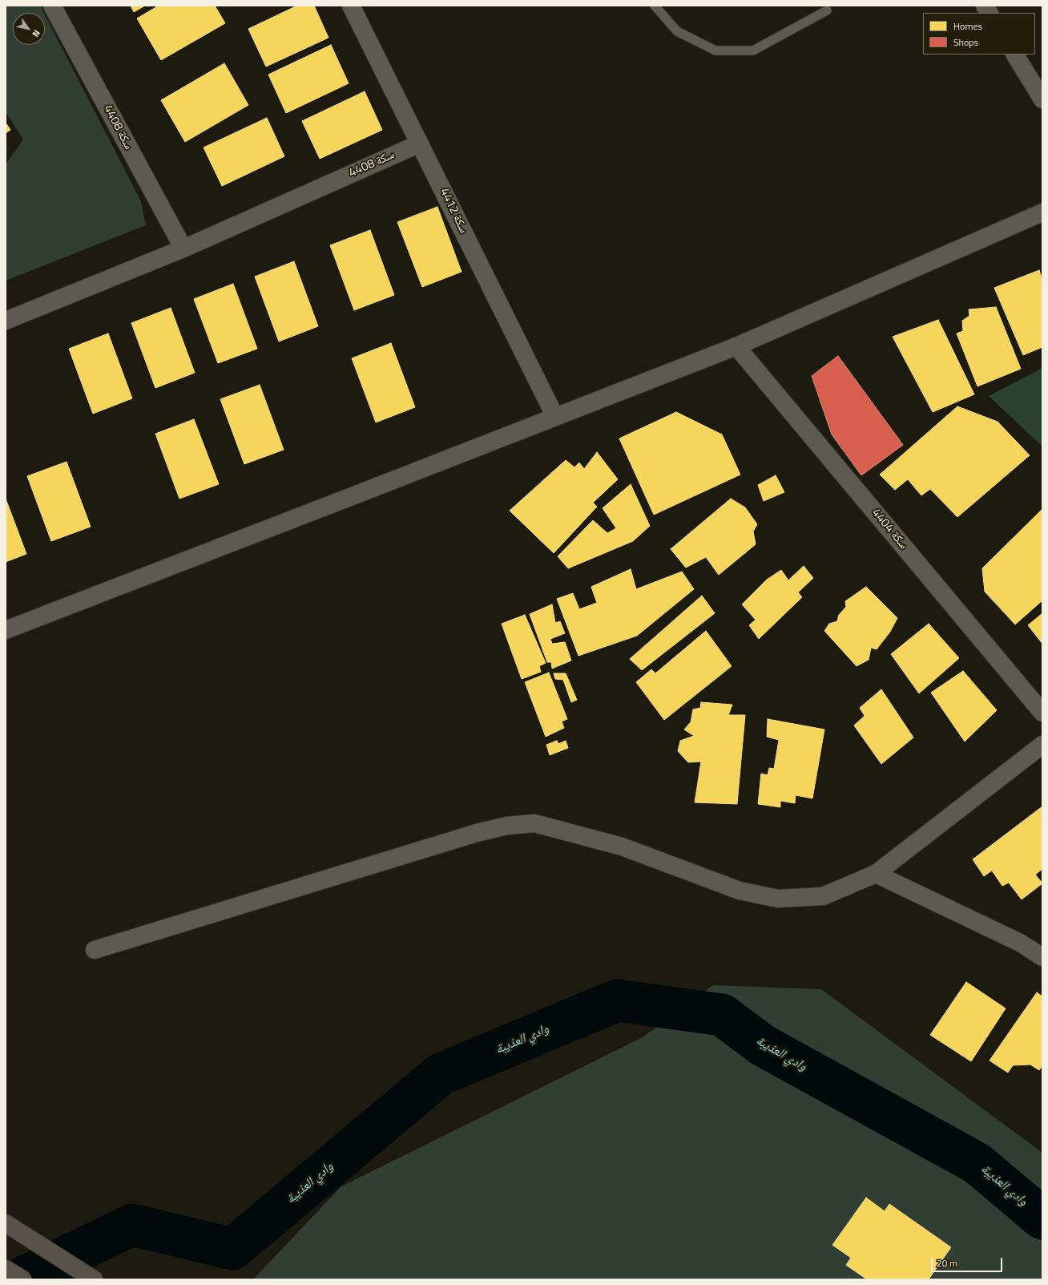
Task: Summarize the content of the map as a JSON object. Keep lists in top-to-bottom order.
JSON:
{
  "streets": {
    "street": ["سكة 4408", "سكة 4412", "سكة 4404"]
  },
  "crossings": [
    ["سكة 4408", "سكة 4412"]
  ],
  "water": ["وادي العذيبة"],
  "legend": ["Homes", "Shops"],
  "scale_bar": "20 m",
  "north": "bottom right"
}
